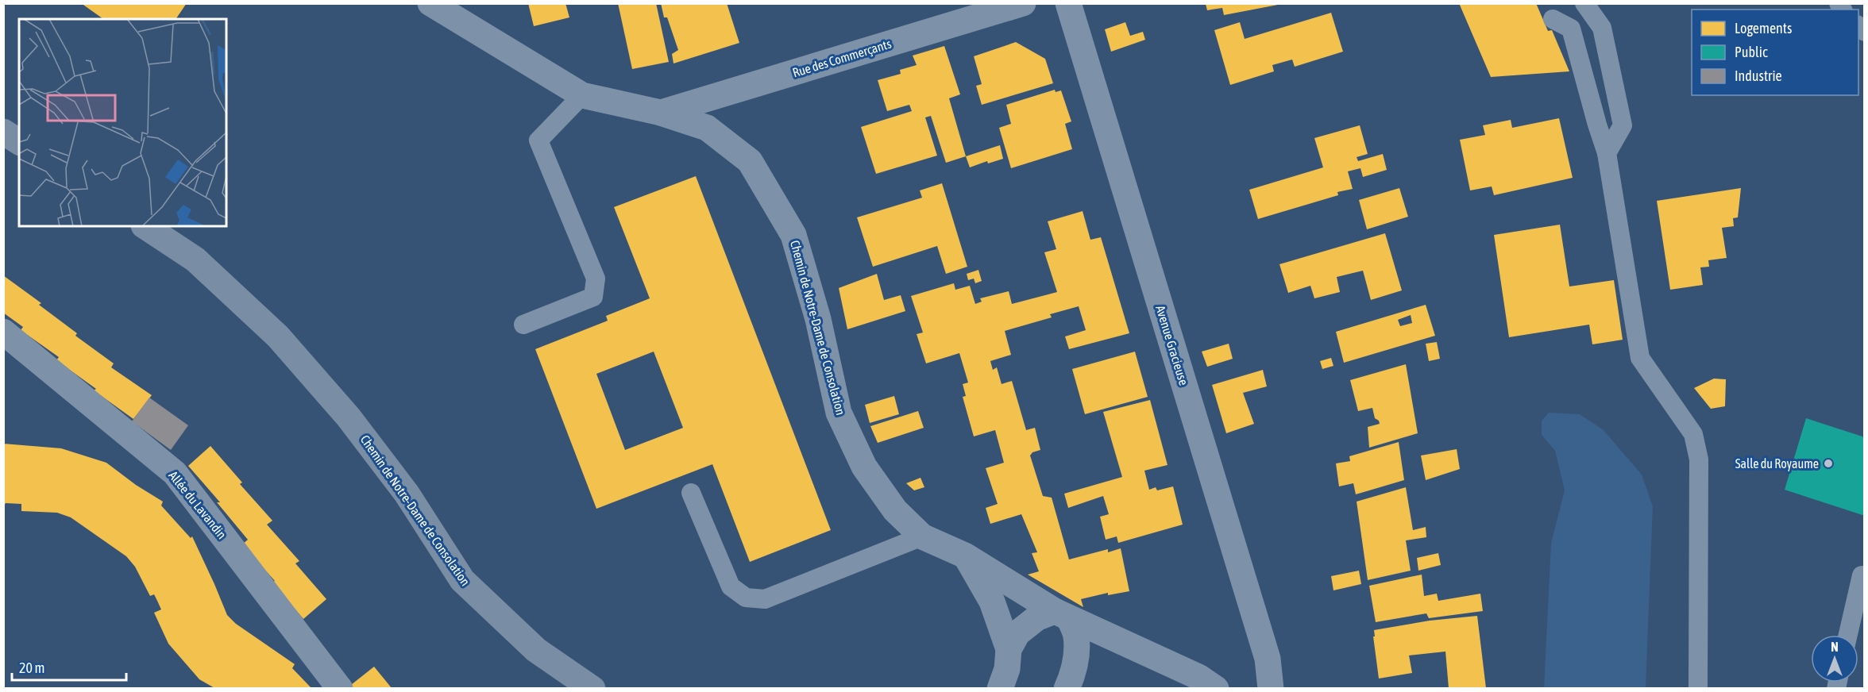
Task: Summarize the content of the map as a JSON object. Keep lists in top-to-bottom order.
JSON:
{
  "streets": {
    "street": [
      "Rue des Commerçants",
      "Chemin de Notre-Dame de Consolation",
      "Avenue Gracieuse",
      "Allée du Lavandin"
    ]
  },
  "crossings": [
    ["Rue des Commerçants", "Chemin de Notre-Dame de Consolation"]
  ],
  "places": ["Salle du Royaume"],
  "legend": ["Logements", "Public", "Industrie"],
  "scale_bar": "20 m",
  "north": "top"
}
